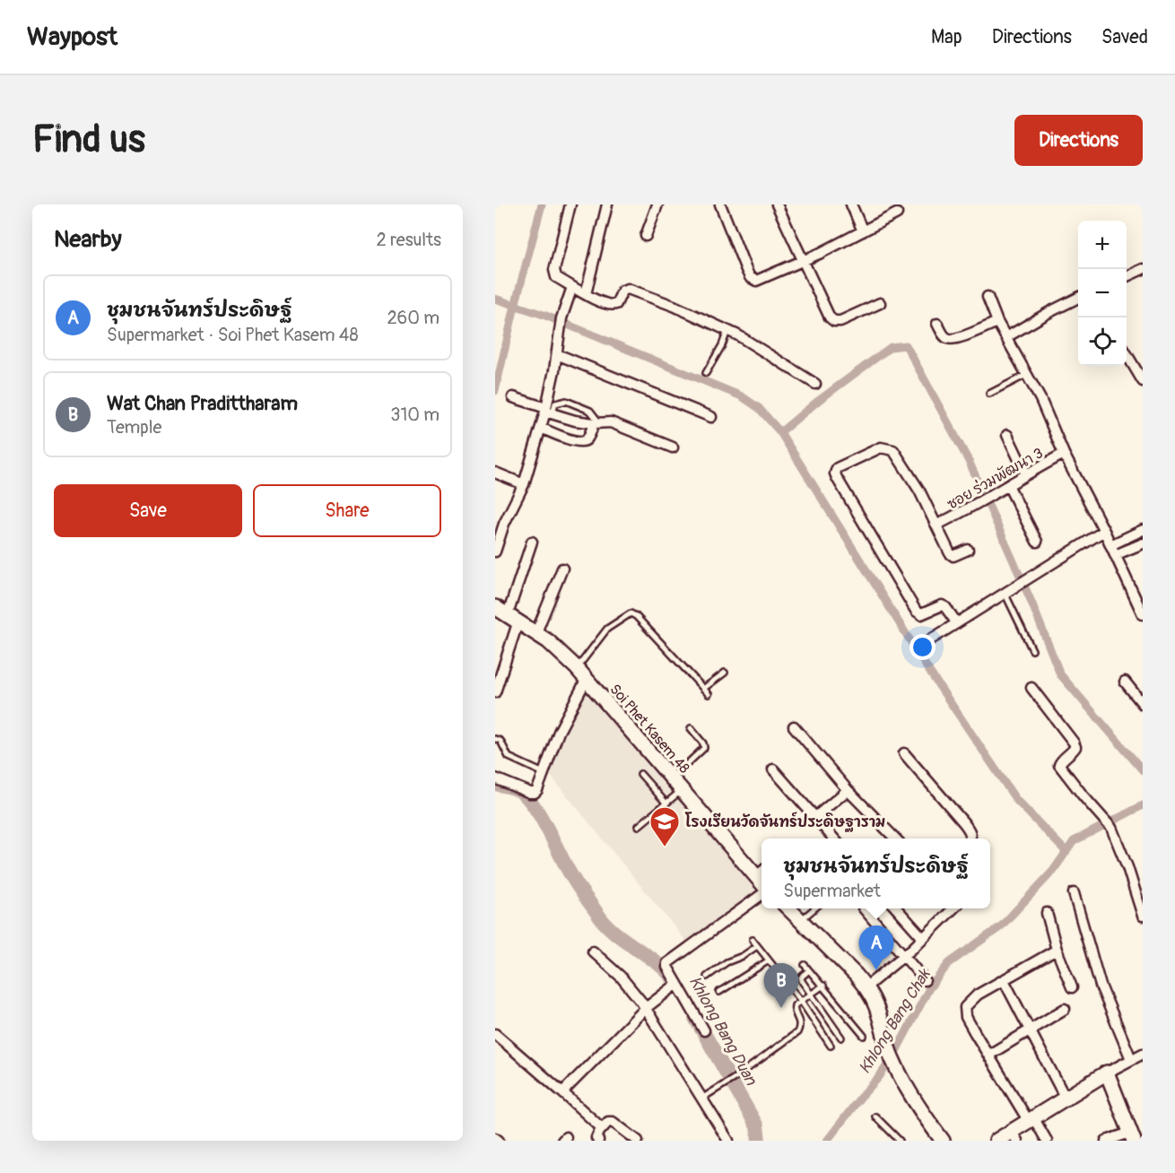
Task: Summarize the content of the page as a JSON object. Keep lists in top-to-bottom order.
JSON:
{
  "streets": {
    "street": ["ซอย ร่วมพัฒนา 3", "Soi Phet Kasem 48"]
  },
  "water": ["Khlong Bang Chak", "Khlong Bang Duan"],
  "places": {
    "school or university": ["โรงเรียนวัดจันทร์ประดิษฐาราม"]
  },
  "page": {
    "header": "Waypost",
    "nav": ["Map", "Directions", "Saved"],
    "buttons": [
      "Directions",
      ["Save", "Share"]
    ],
    "title": "Find us",
    "heading": ["Nearby", "2 results"],
    "map_buttons": ["+", "−"],
    "list": [
      {
        "mark": "A",
        "name": "ชุมชนจันทร์ประดิษฐ์",
        "note": "Supermarket · Soi Phet Kasem 48",
        "value": "260 m"
      },
      {
        "mark": "B",
        "name": "Wat Chan Pradittharam",
        "note": "Temple",
        "value": "310 m"
      }
    ],
    "popup": ["ชุมชนจันทร์ประดิษฐ์", "Supermarket"],
    "pins": ["A", "B"]
  }
}
